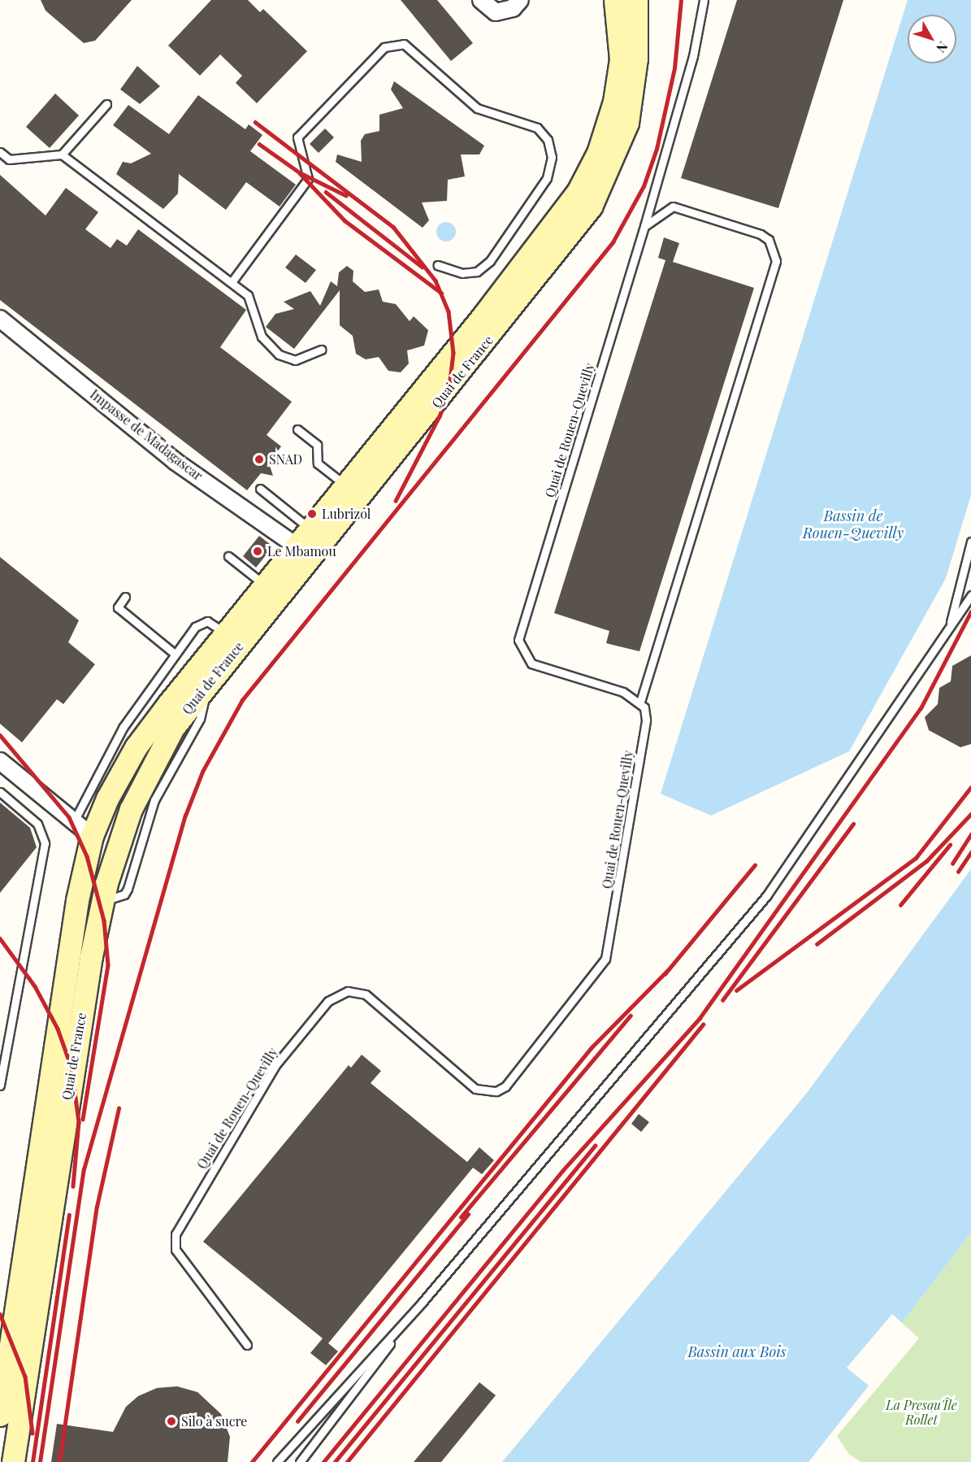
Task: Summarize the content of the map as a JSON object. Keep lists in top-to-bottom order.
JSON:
{
  "streets": {
    "main road": ["Quai de France"],
    "street": ["Impasse de Madagascar"],
    "lane": ["Quai de Rouen-Quevilly"]
  },
  "crossings": [
    ["Quai de France", "Impasse de Madagascar"]
  ],
  "water": ["Bassin de Rouen-Quevilly", "Bassin aux Bois"],
  "parks": ["La Presqu'Île Rollet"],
  "places": [
    "SNAD",
    "Lubrizol",
    "Le Mbamou",
    "Silo à sucre"
  ],
  "north": "bottom right"
}
